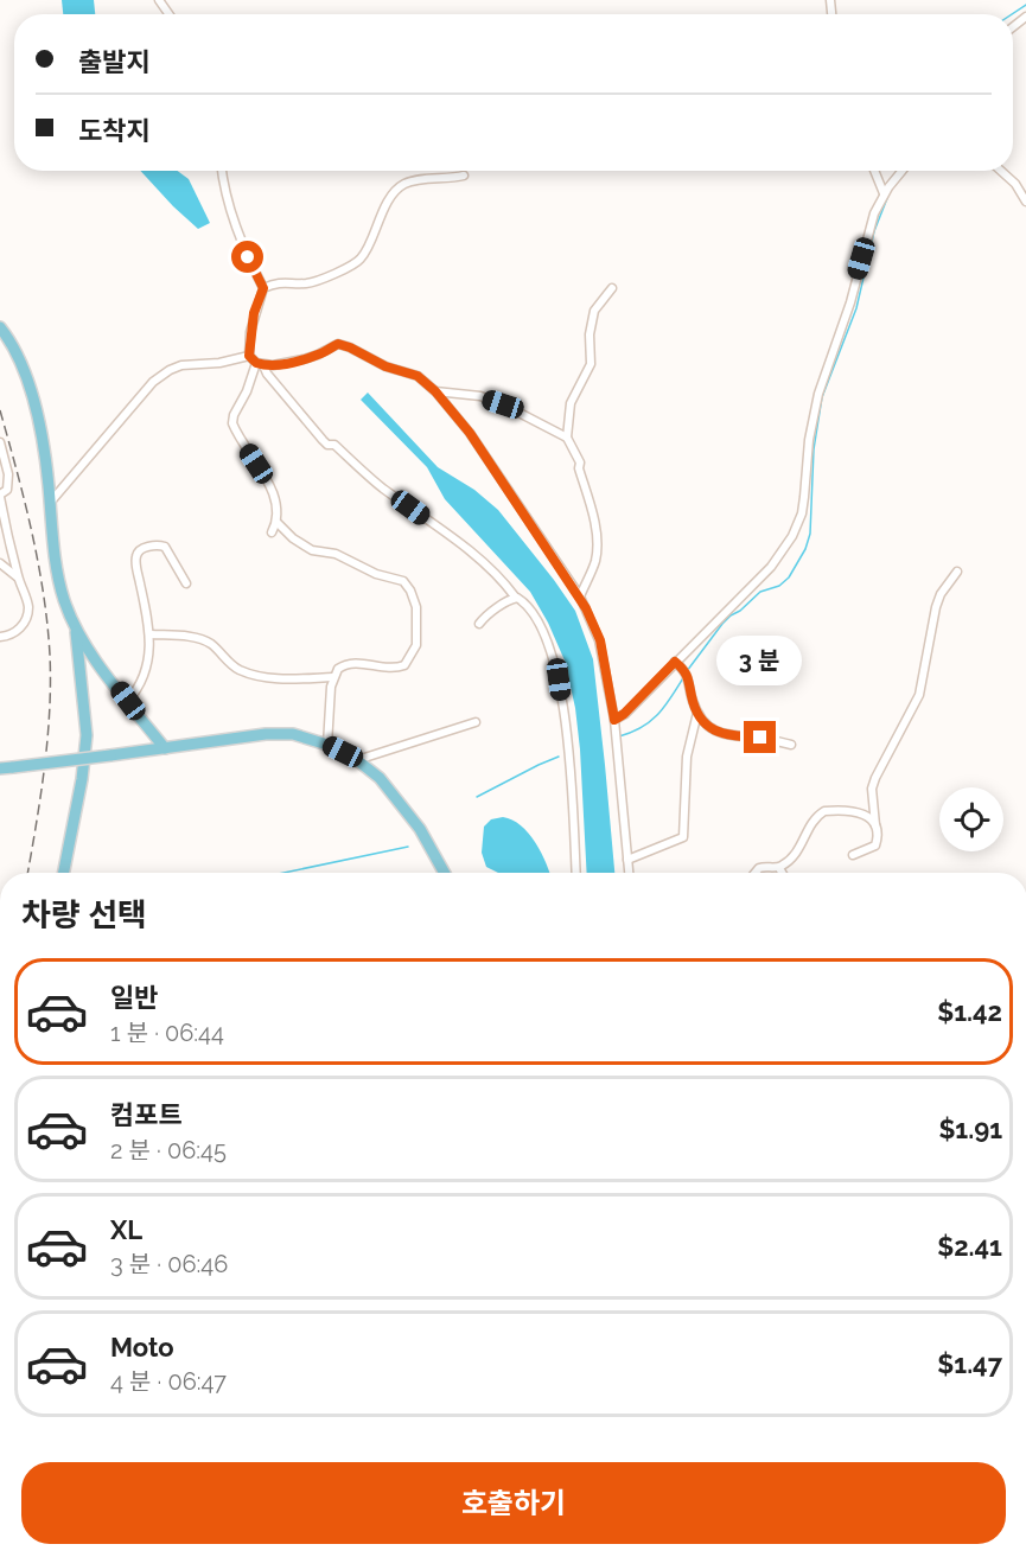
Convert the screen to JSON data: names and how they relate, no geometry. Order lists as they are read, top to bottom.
{
  "page": {
    "banner": ["출발지", "도착지"],
    "bubble": "3 분",
    "heading": "차량 선택",
    "list": [
      {
        "name": "일반",
        "note": "1 분 · 06:44",
        "value": "$1.42"
      },
      {
        "name": "컴포트",
        "note": "2 분 · 06:45",
        "value": "$1.91"
      },
      {
        "name": "XL",
        "note": "3 분 · 06:46",
        "value": "$2.41"
      },
      {
        "name": "Moto",
        "note": "4 분 · 06:47",
        "value": "$1.47"
      }
    ],
    "buttons": "호출하기"
  }
}
